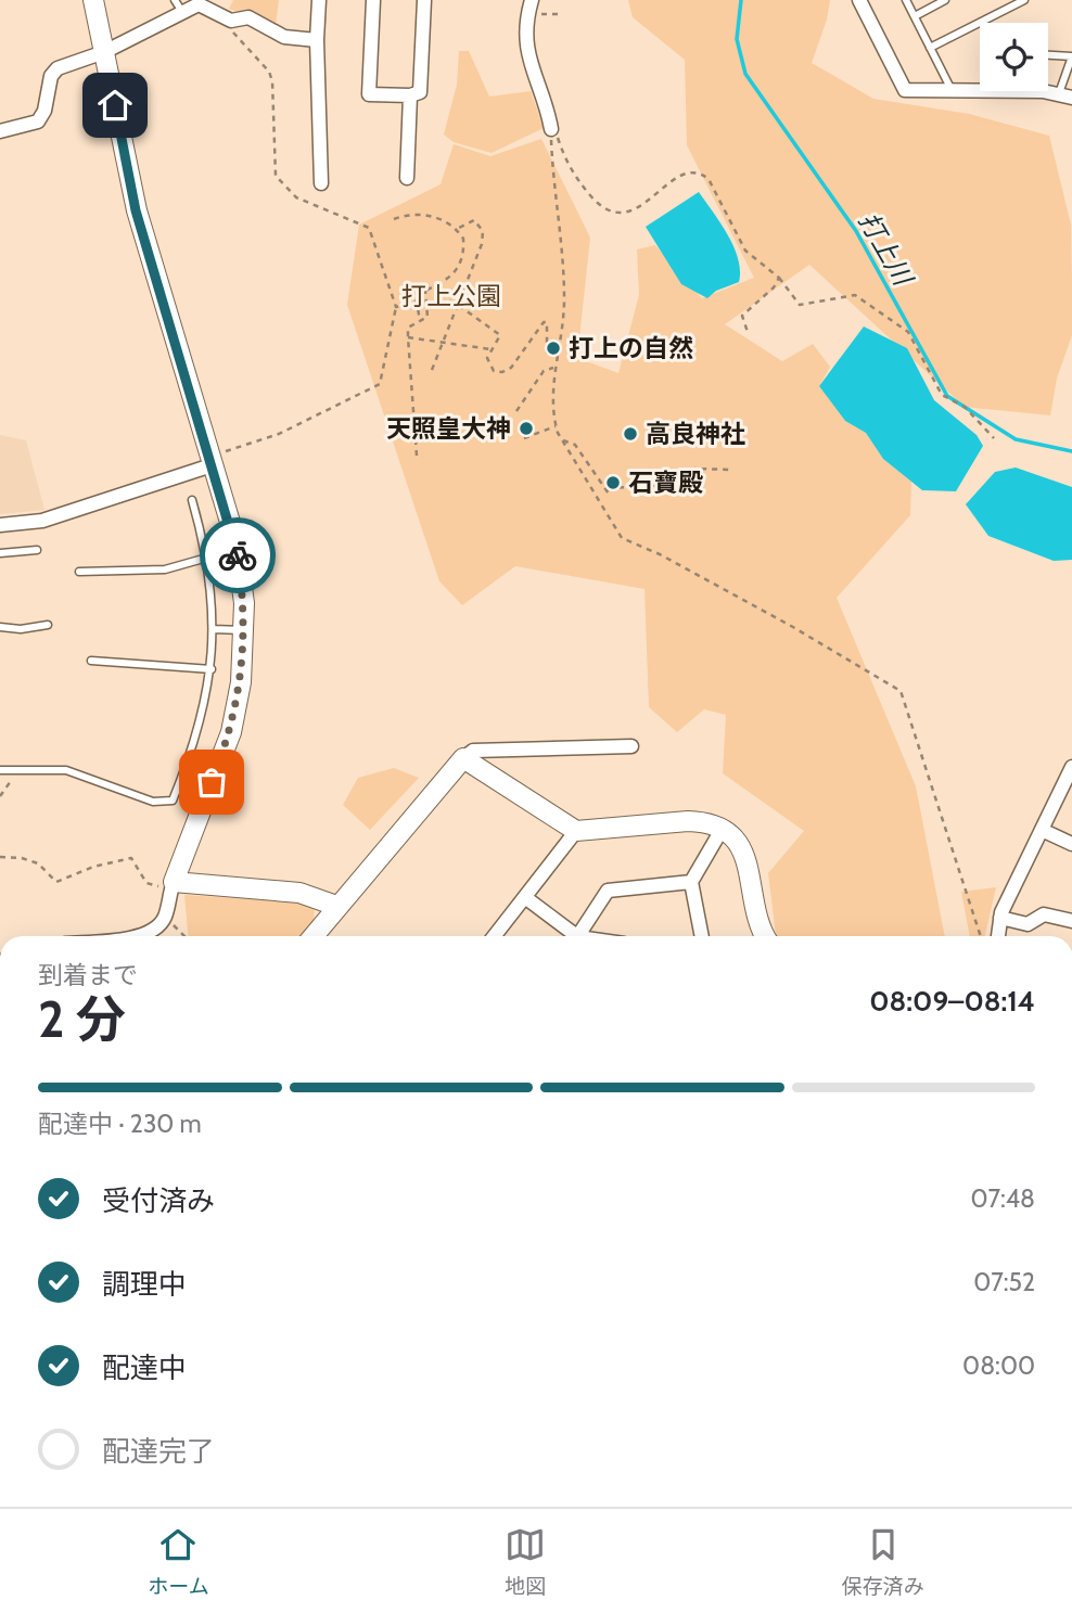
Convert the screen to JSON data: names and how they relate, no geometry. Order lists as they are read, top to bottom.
{
  "water": ["打上川"],
  "parks": ["打上公園"],
  "places": [
    "打上の自然",
    "天照皇大神",
    "高良神社",
    "石寶殿"
  ],
  "page": {
    "heading": ["2 分", "到着まで", "08:09–08:14"],
    "bar": "配達中 · 230 m",
    "list": [
      ["受付済み", "07:48"],
      ["調理中", "07:52"],
      ["配達中", "08:00"],
      "配達完了"
    ],
    "tabs": ["ホーム", "地図", "保存済み"]
  }
}
